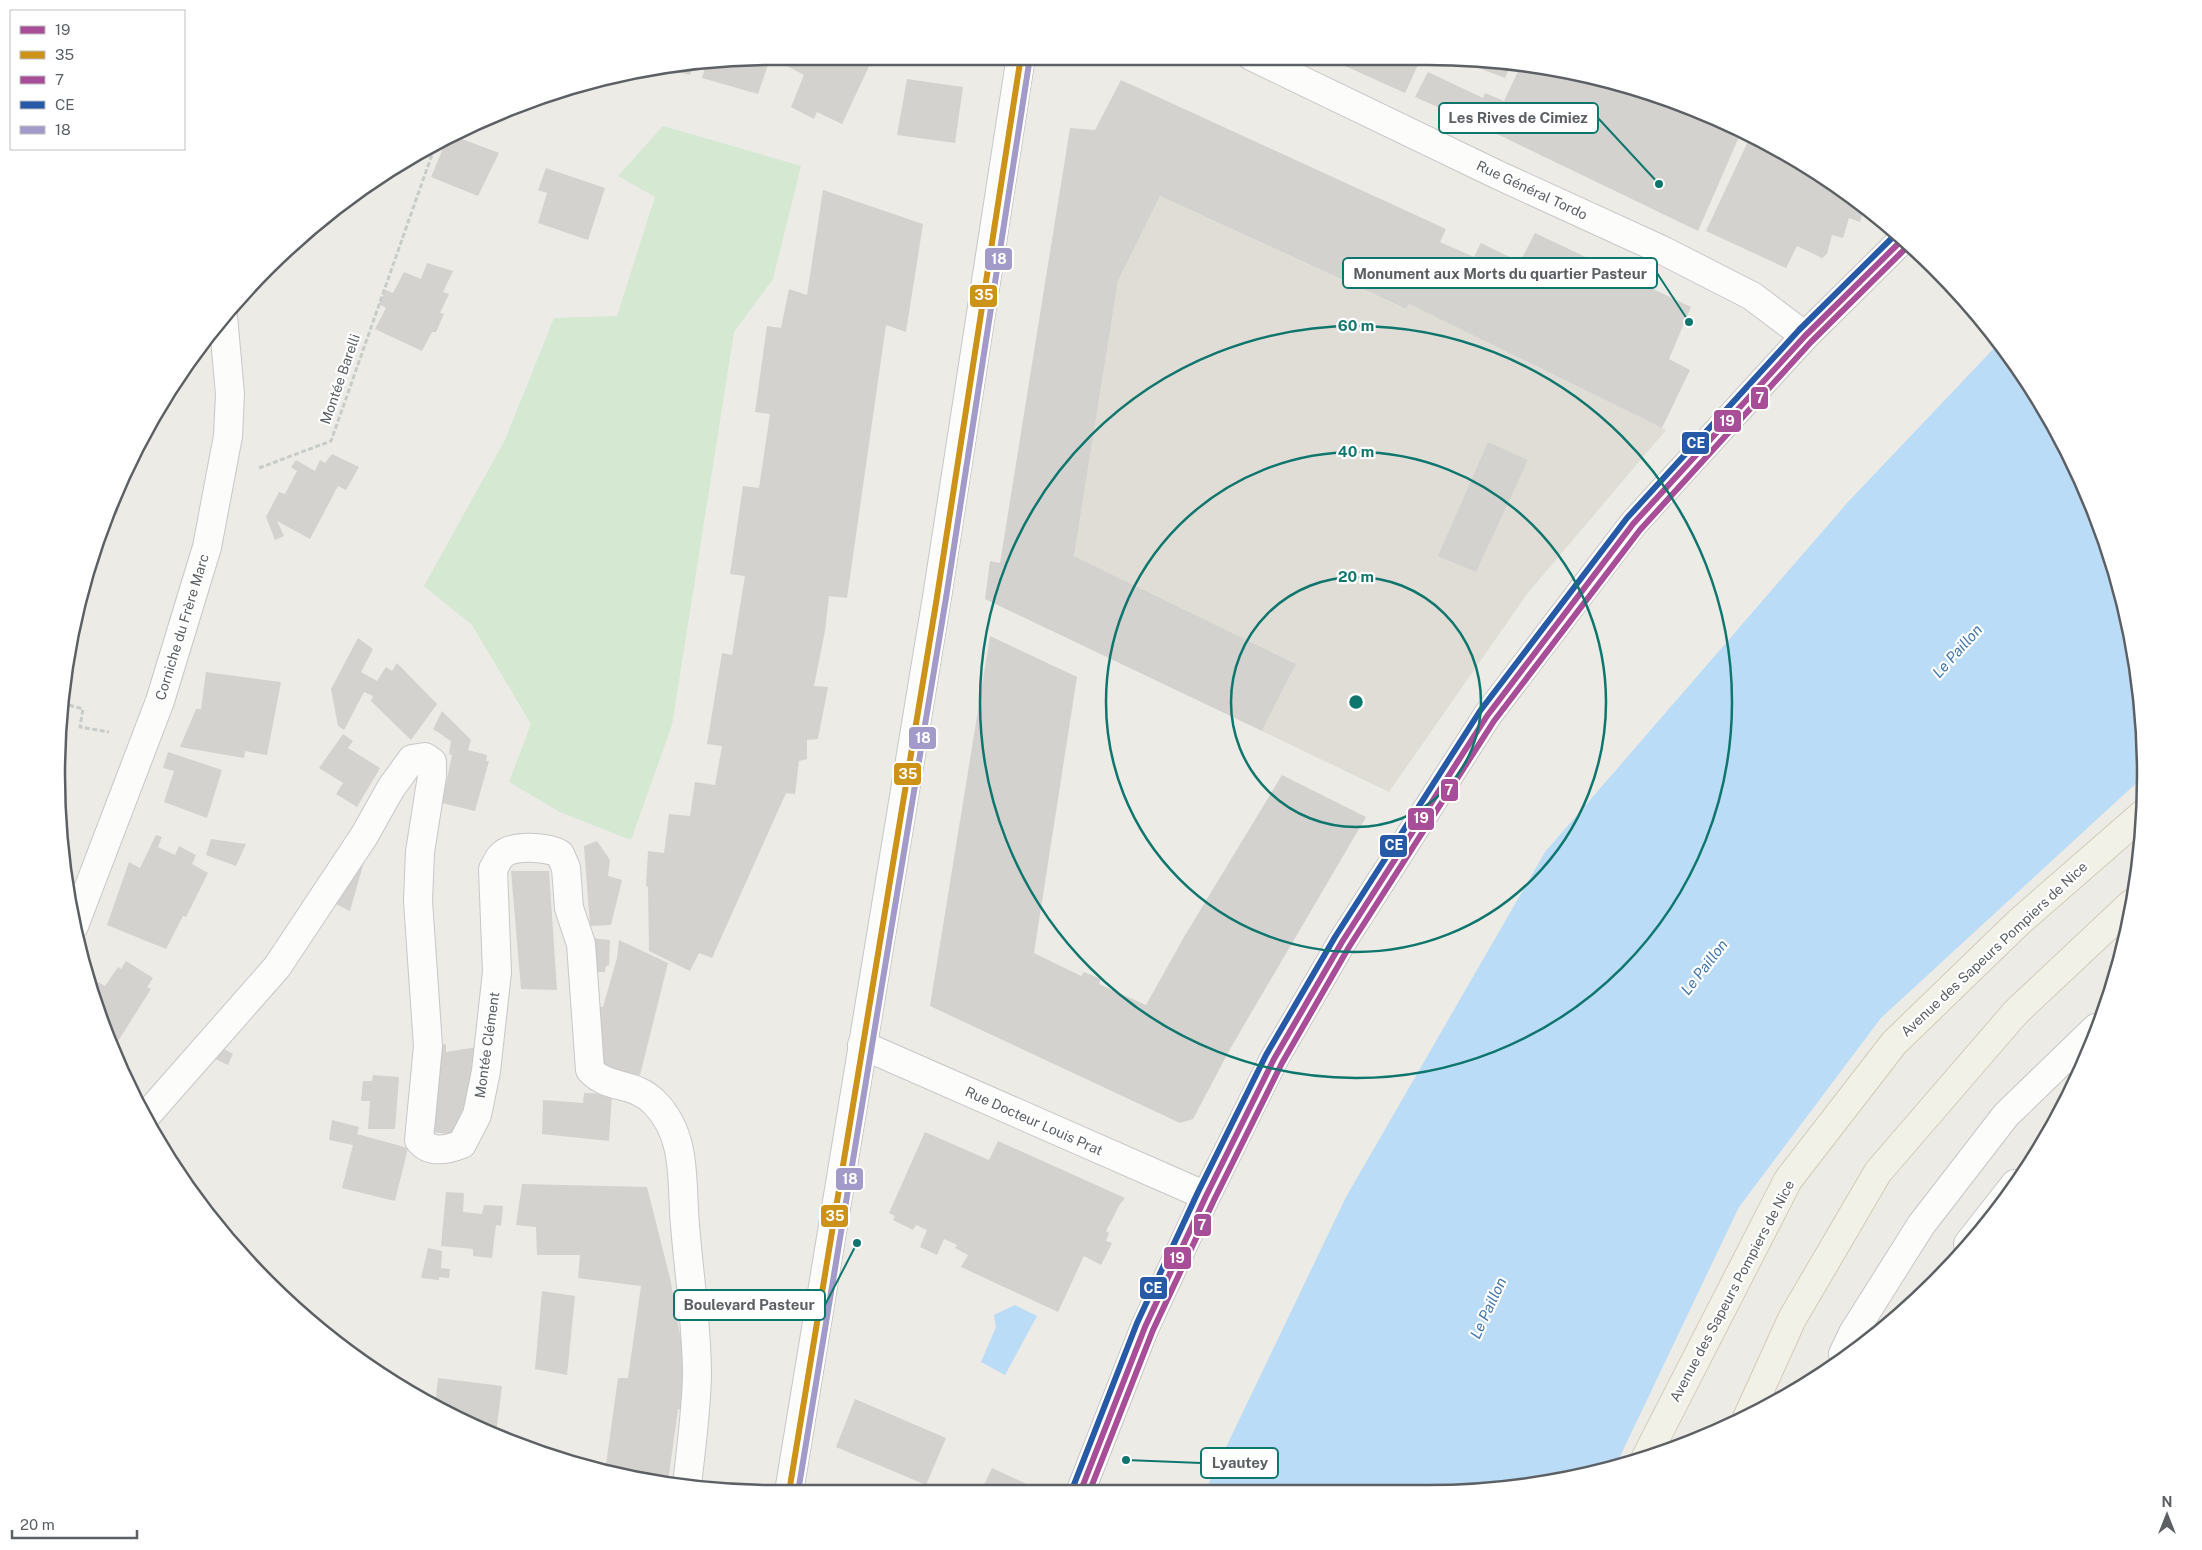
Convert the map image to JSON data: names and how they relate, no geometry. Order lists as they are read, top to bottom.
{
  "streets": {
    "main road": ["Avenue des Sapeurs Pompiers de Nice"],
    "street": [
      "Rue Général Tordo",
      "Corniche du Frère Marc",
      "Montée Clément",
      "Rue Docteur Louis Prat"
    ],
    "path": ["Montée Barelli"]
  },
  "water": ["Le Paillon"],
  "places": [
    "Les Rives de Cimiez",
    "Monument aux Morts du quartier Pasteur",
    "Boulevard Pasteur",
    "Lyautey"
  ],
  "lines": [
    "transit line 35",
    "transit line 18",
    "transit line CE",
    "transit line 19",
    "transit line 7"
  ],
  "legend": [
    "19",
    "35",
    "7",
    "CE",
    "18"
  ],
  "scale_bar": "20 m",
  "north": "top",
  "rings": ["60 m", "40 m", "20 m"]
}
